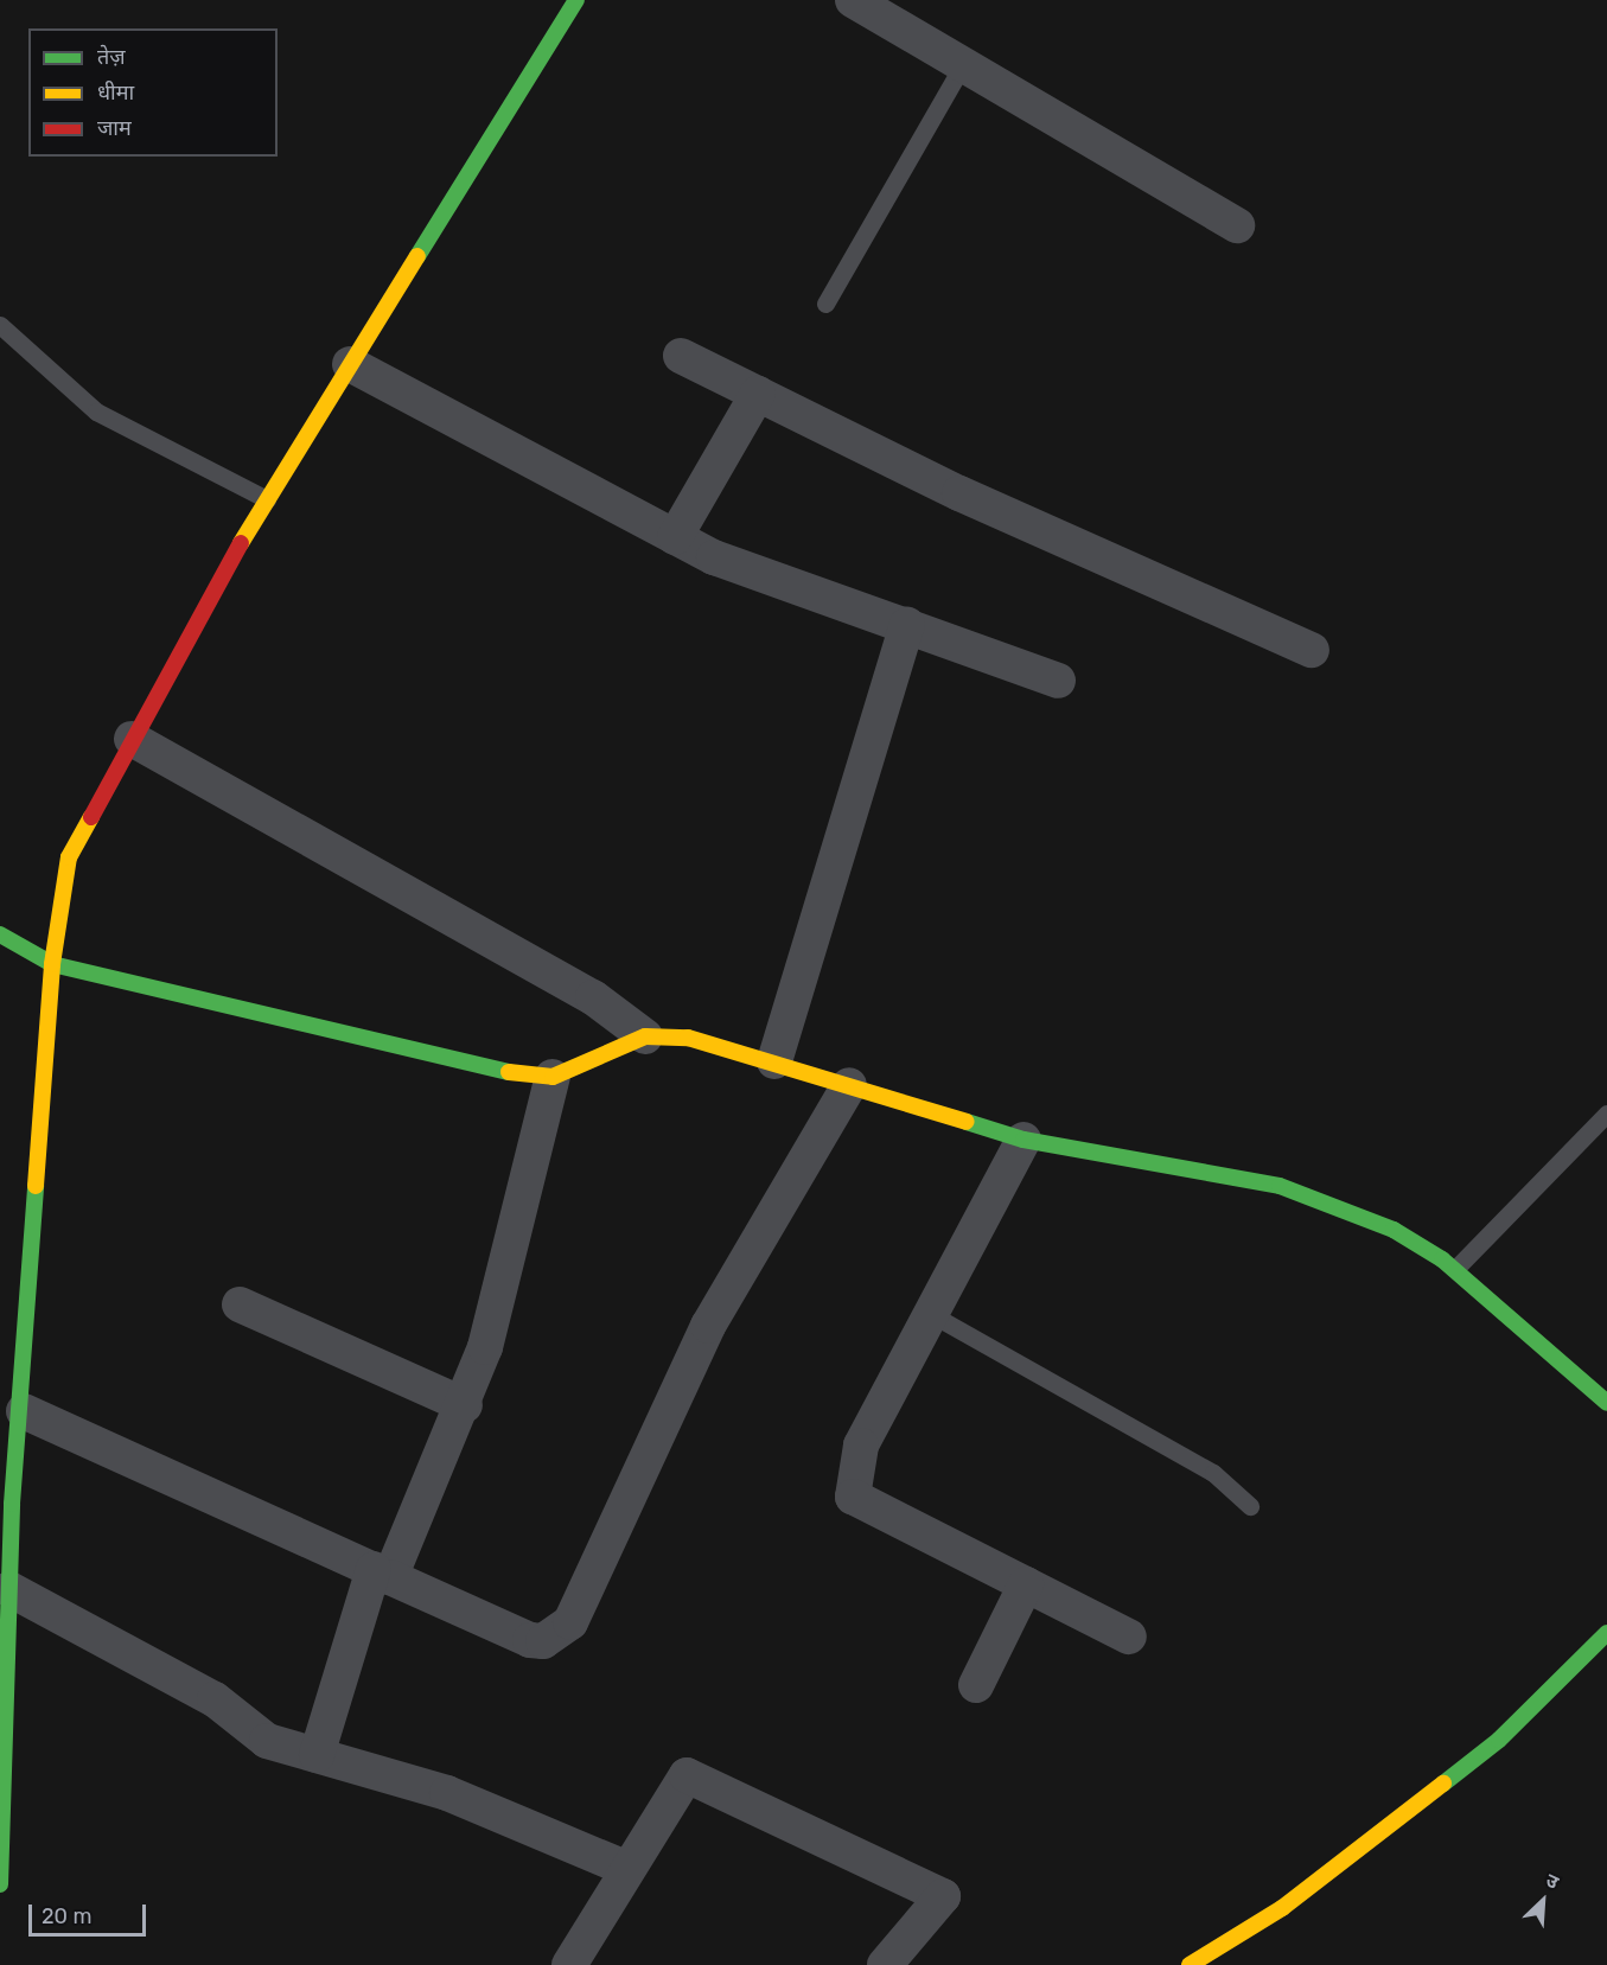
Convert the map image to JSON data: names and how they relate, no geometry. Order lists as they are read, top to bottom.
{
  "legend": ["तेज़", "धीमा", "जाम"],
  "scale_bar": "20 m",
  "north": "top right"
}
